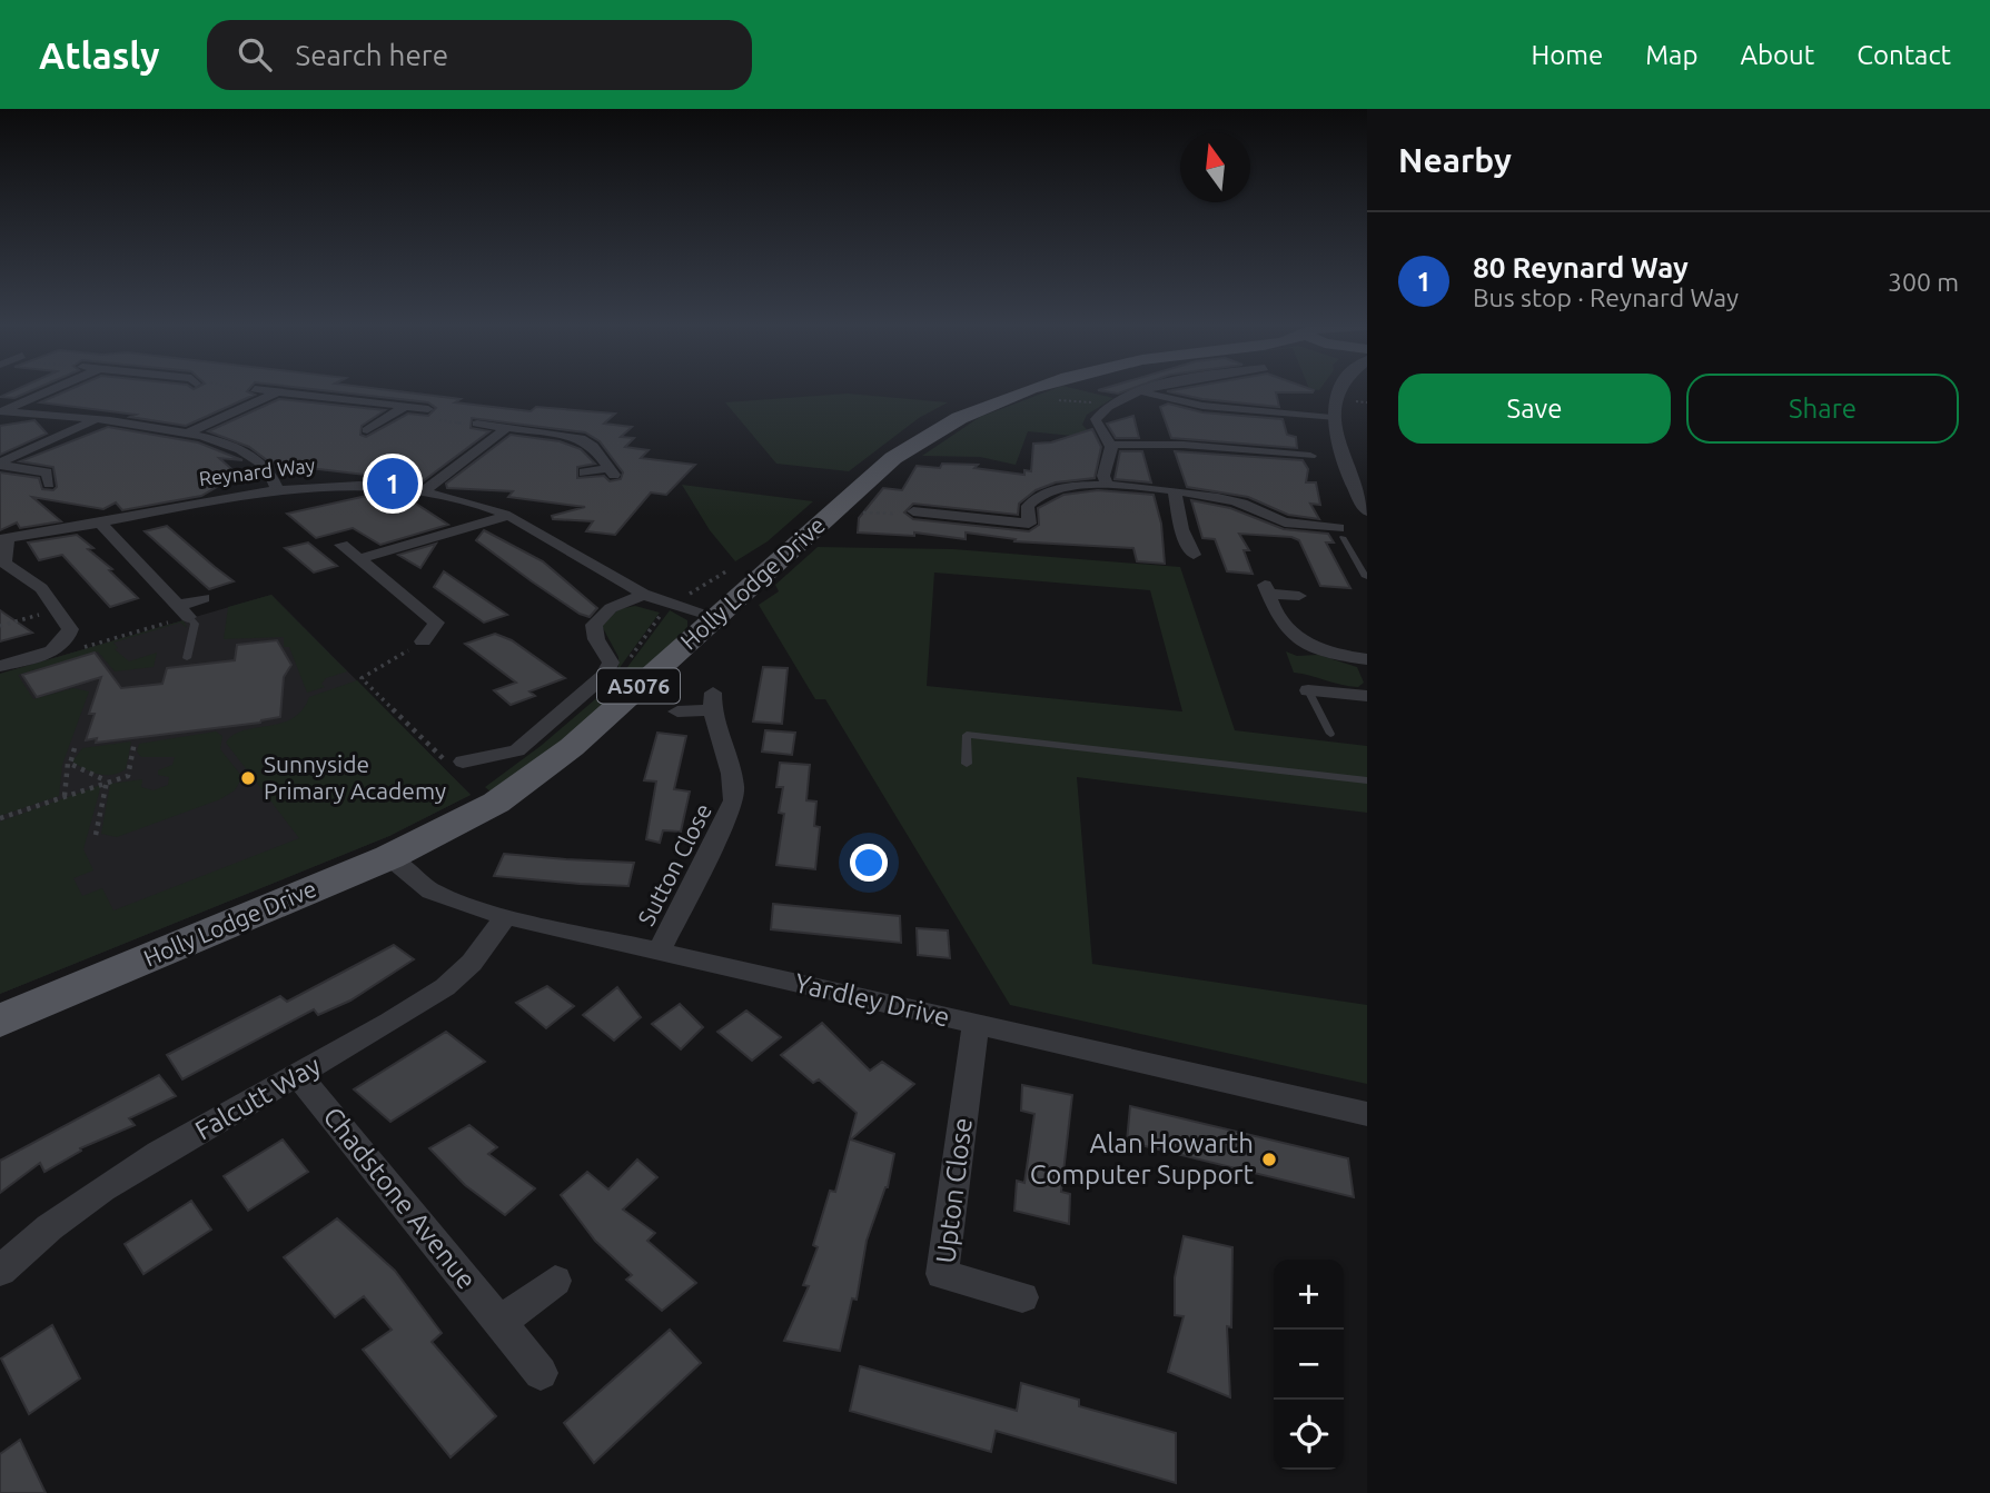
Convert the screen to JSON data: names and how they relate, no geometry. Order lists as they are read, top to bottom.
{
  "streets": {
    "main road": ["Holly Lodge Drive", "A5076"],
    "street": [
      "Reynard Way",
      "Sutton Close",
      "Yardley Drive",
      "Falcutt Way",
      "Upton Close",
      "Chadstone Avenue"
    ]
  },
  "crossings": [
    ["Reynard Way", "Holly Lodge Drive"],
    ["Holly Lodge Drive", "Yardley Drive"],
    ["Sutton Close", "Yardley Drive"],
    ["Yardley Drive", "Falcutt Way"],
    ["Yardley Drive", "Upton Close"],
    ["Falcutt Way", "Chadstone Avenue"]
  ],
  "places": ["Sunnyside Primary Academy", "Alan Howarth Computer Support"],
  "north": "top",
  "page": {
    "header": "Atlasly",
    "search": "Search here",
    "nav": [
      "Home",
      "Map",
      "About",
      "Contact"
    ],
    "heading": "Nearby",
    "list": [
      {
        "mark": "1",
        "name": "80 Reynard Way",
        "note": "Bus stop · Reynard Way",
        "value": "300 m"
      }
    ],
    "buttons": ["Save", "Share"],
    "pins": "1",
    "map_buttons": ["+", "−"]
  }
}
